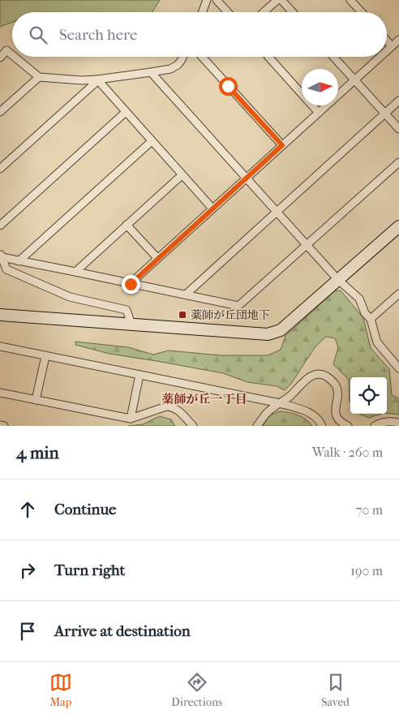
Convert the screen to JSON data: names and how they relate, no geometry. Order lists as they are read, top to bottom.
{
  "districts": ["薬師が丘一丁目"],
  "places": {
    "transit": ["薬師が丘団地下"]
  },
  "north": "right",
  "page": {
    "search": "Search here",
    "heading": ["4 min", "Walk · 260 m"],
    "list": [
      ["Continue", "70 m"],
      ["Turn right", "190 m"],
      "Arrive at destination"
    ],
    "nav": ["Map", "Directions", "Saved"]
  }
}
